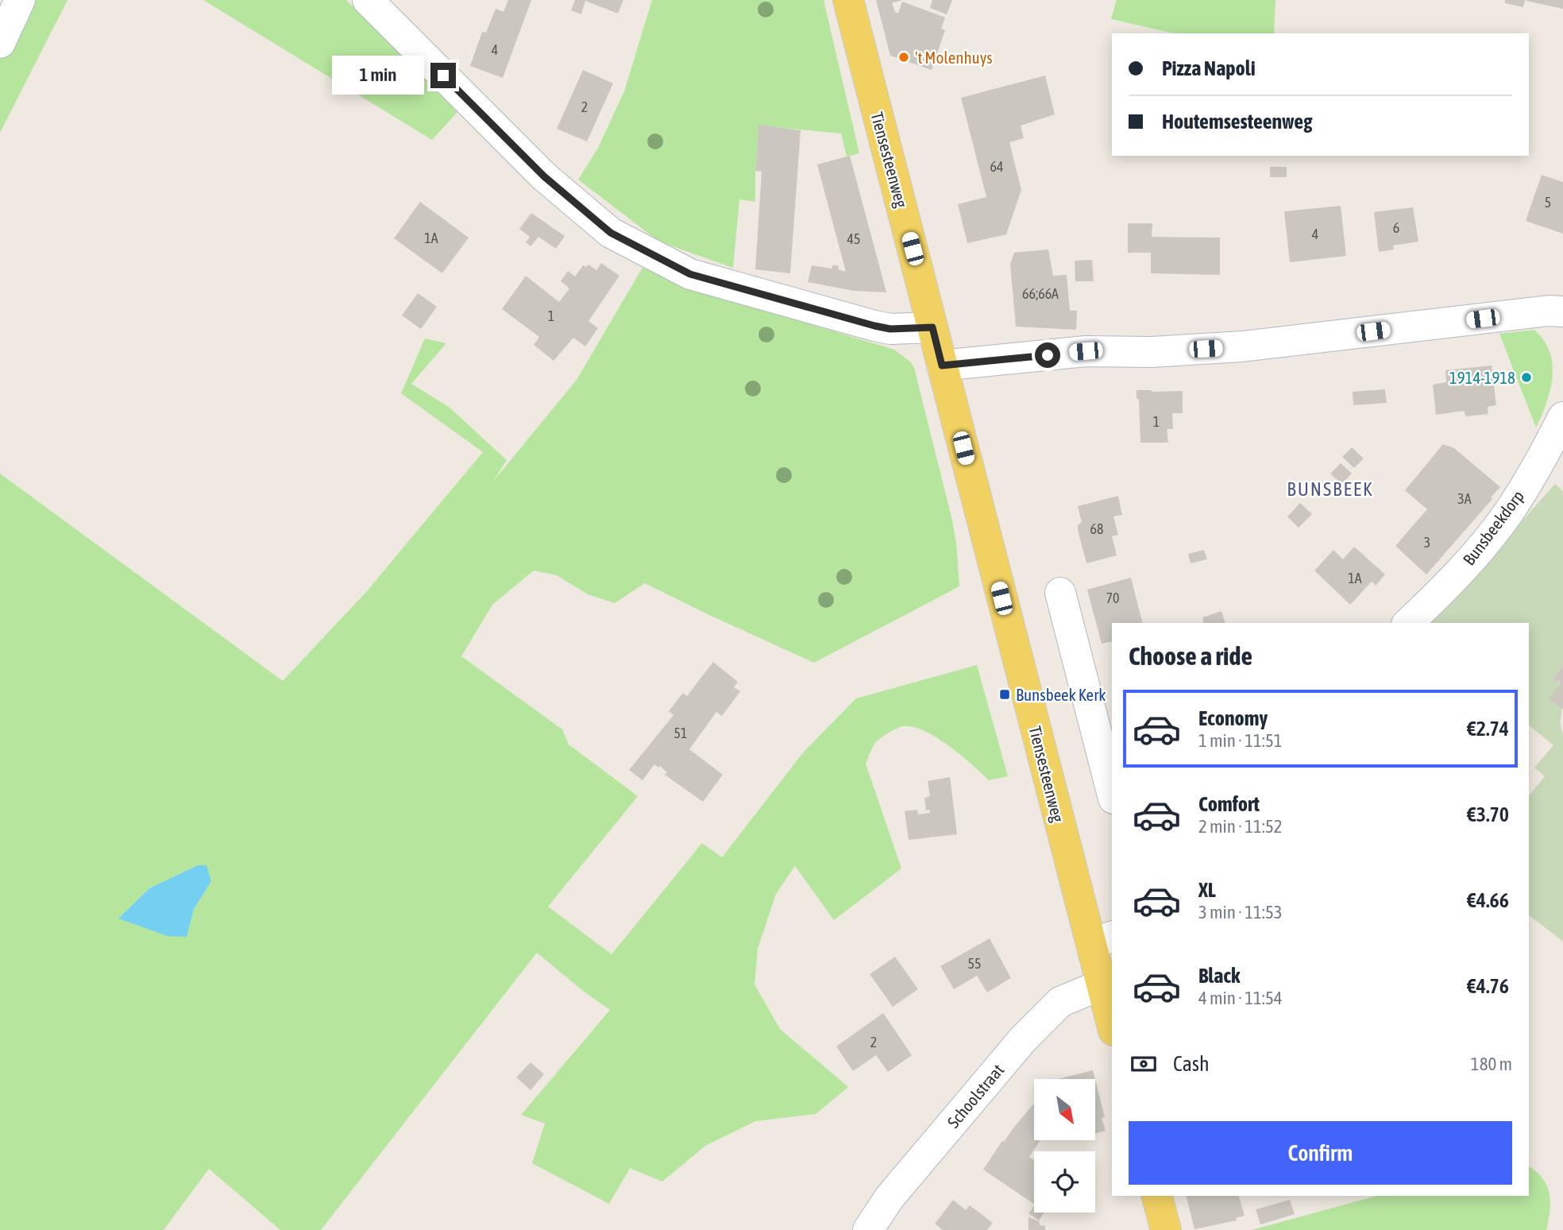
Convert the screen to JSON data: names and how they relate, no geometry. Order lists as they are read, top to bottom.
{
  "streets": {
    "main road": ["Tiensesteenweg"],
    "street": ["Bunsbeekdorp", "Schoolstraat"]
  },
  "crossings": [
    ["Tiensesteenweg", "Schoolstraat"]
  ],
  "districts": ["BUNSBEEK"],
  "places": {
    "other": ["'t Molenhuys", "1914-1918"],
    "transit": ["Bunsbeek Kerk"]
  },
  "house_numbers": [
    "4",
    "2",
    "64",
    "5",
    "6",
    "4",
    "1A",
    "45",
    "66;66A",
    "1",
    "1",
    "3A",
    "68",
    "3",
    "1A",
    "70",
    "51",
    "55",
    "2"
  ],
  "north": "bottom right",
  "page": {
    "banner": ["Pizza Napoli", "Houtemsesteenweg"],
    "bubble": "1 min",
    "heading": "Choose a ride",
    "list": [
      {
        "name": "Economy",
        "note": "1 min · 11:51",
        "value": "€2.74"
      },
      {
        "name": "Comfort",
        "note": "2 min · 11:52",
        "value": "€3.70"
      },
      {
        "name": "XL",
        "note": "3 min · 11:53",
        "value": "€4.66"
      },
      {
        "name": "Black",
        "note": "4 min · 11:54",
        "value": "€4.76"
      }
    ],
    "pay": ["Cash", "180 m"],
    "buttons": "Confirm"
  }
}
